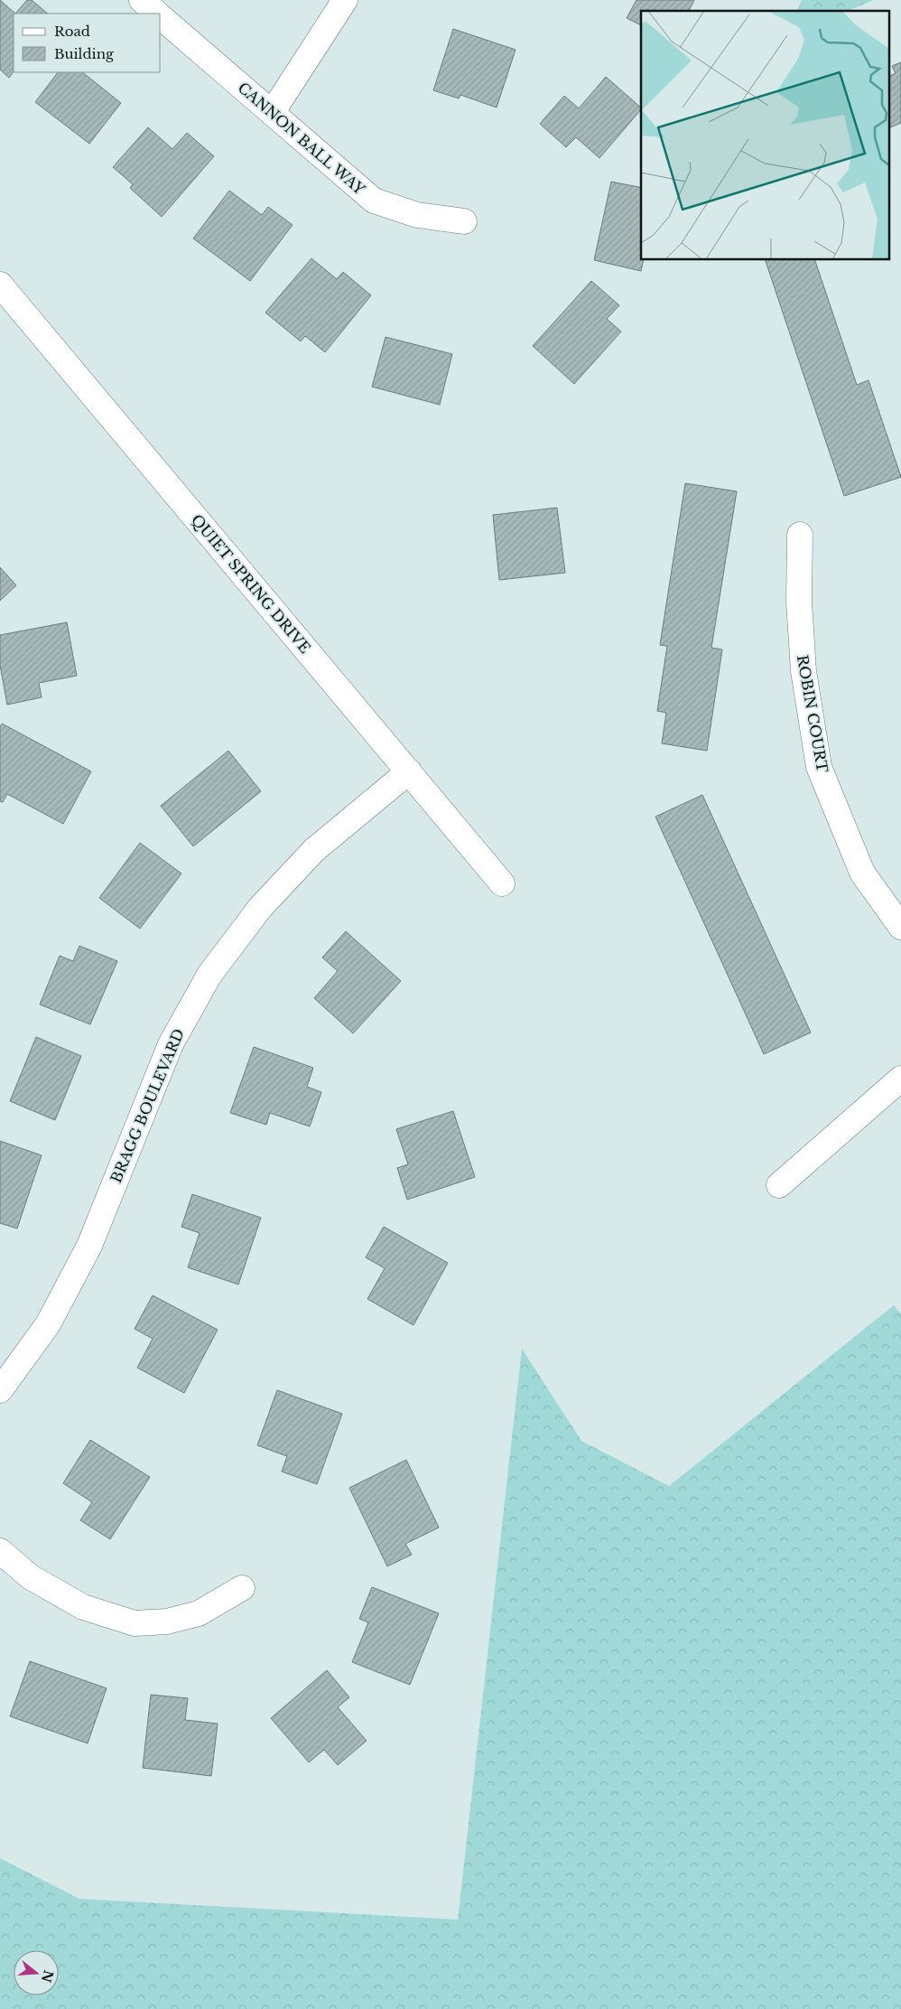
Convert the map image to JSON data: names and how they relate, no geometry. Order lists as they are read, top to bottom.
{
  "streets": {
    "street": [
      "CANNON BALL WAY",
      "QUIET SPRING DRIVE",
      "ROBIN COURT",
      "BRAGG BOULEVARD"
    ]
  },
  "crossings": [
    ["QUIET SPRING DRIVE", "BRAGG BOULEVARD"]
  ],
  "legend": ["Road", "Building"],
  "north": "right"
}
